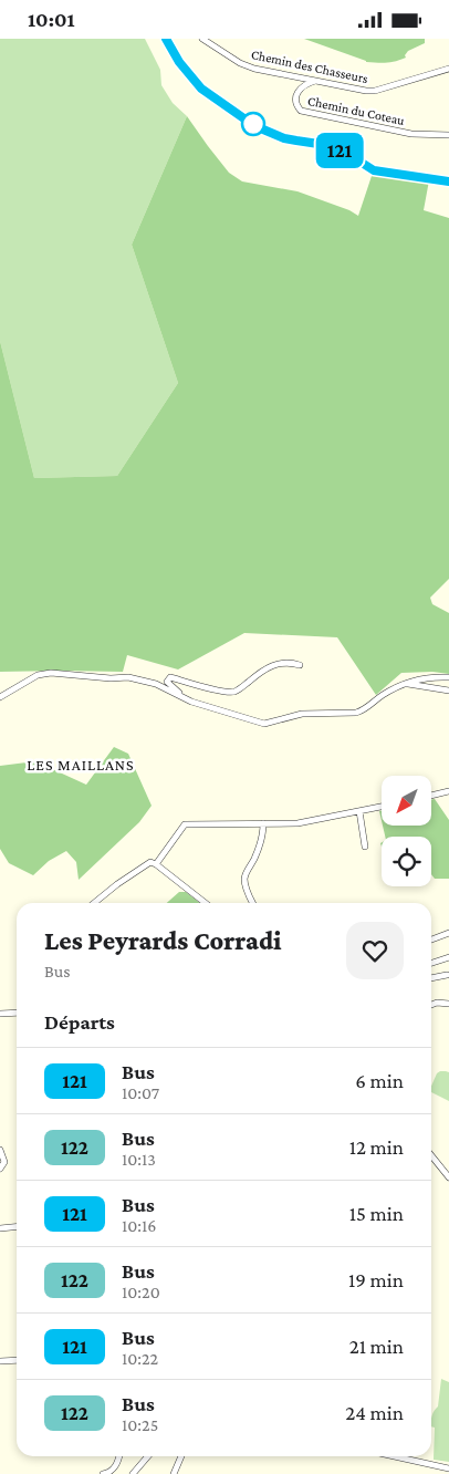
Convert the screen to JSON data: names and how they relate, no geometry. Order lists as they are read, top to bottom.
{
  "streets": {
    "street": ["Chemin des Chasseurs", "Chemin du Coteau"]
  },
  "crossings": [
    ["Chemin des Chasseurs", "Chemin du Coteau"]
  ],
  "districts": ["LES MAILLANS"],
  "lines": ["bus line 121"],
  "north": "bottom left",
  "page": {
    "status": "10:01",
    "on_map": "121",
    "heading": [
      ["Les Peyrards Corradi", "Bus"],
      "Départs"
    ],
    "list": [
      {
        "mark": "121",
        "name": "Bus",
        "note": "10:07",
        "value": "6 min"
      },
      {
        "mark": "122",
        "name": "Bus",
        "note": "10:13",
        "value": "12 min"
      },
      {
        "mark": "121",
        "name": "Bus",
        "note": "10:16",
        "value": "15 min"
      },
      {
        "mark": "122",
        "name": "Bus",
        "note": "10:20",
        "value": "19 min"
      },
      {
        "mark": "121",
        "name": "Bus",
        "note": "10:22",
        "value": "21 min"
      },
      {
        "mark": "122",
        "name": "Bus",
        "note": "10:25",
        "value": "24 min"
      }
    ]
  }
}
